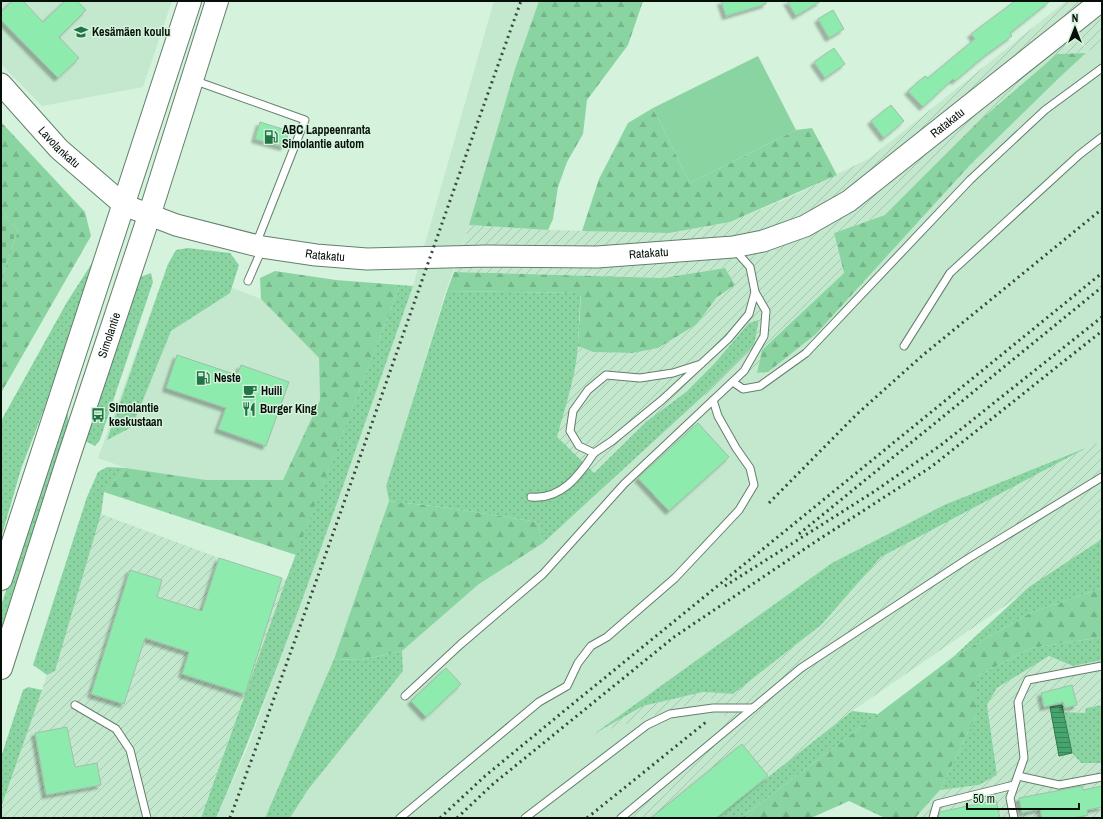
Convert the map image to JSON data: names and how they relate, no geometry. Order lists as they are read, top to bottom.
{
  "streets": {
    "main road": ["Ratakatu", "Lavolankatu", "Simolantie"]
  },
  "crossings": [
    ["Ratakatu", "Lavolankatu"],
    ["Ratakatu", "Simolantie"]
  ],
  "places": {
    "school or university": ["Kesämäen koulu"],
    "fuel station": ["ABC Lappeenranta Simolantie autom", "Neste"],
    "cafe": ["Huili"],
    "restaurant": ["Burger King"],
    "bus stop": ["Simolantie keskustaan"]
  },
  "scale_bar": "50 m",
  "north": "top"
}
